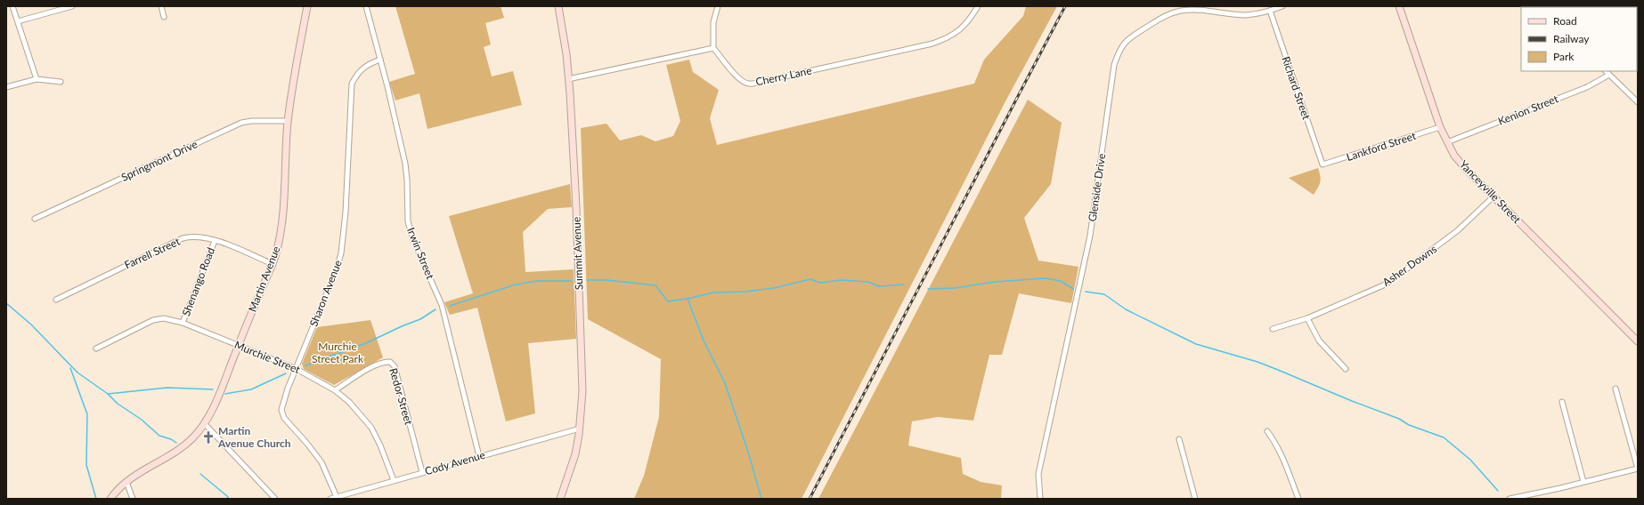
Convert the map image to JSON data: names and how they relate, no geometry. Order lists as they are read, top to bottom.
{
  "streets": {
    "main road": ["Yanceyville Street", "Summit Avenue", "Martin Avenue"],
    "street": [
      "Cherry Lane",
      "Richard Street",
      "Kenion Street",
      "Lankford Street",
      "Springmont Drive",
      "Glenside Drive",
      "Farrell Street",
      "Irwin Street",
      "Asher Downs",
      "Shenango Road",
      "Sharon Avenue",
      "Murchie Street",
      "Redor Street",
      "Cody Avenue"
    ]
  },
  "crossings": [
    ["Richard Street", "Lankford Street"],
    ["Richard Street", "Glenside Drive"],
    ["Kenion Street", "Yanceyville Street"],
    ["Lankford Street", "Yanceyville Street"],
    ["Springmont Drive", "Martin Avenue"],
    ["Yanceyville Street", "Asher Downs"],
    ["Farrell Street", "Martin Avenue"],
    ["Farrell Street", "Shenango Road"],
    ["Irwin Street", "Sharon Avenue"],
    ["Irwin Street", "Cody Avenue"],
    ["Summit Avenue", "Cody Avenue"],
    ["Martin Avenue", "Murchie Street"],
    ["Shenango Road", "Murchie Street"],
    ["Sharon Avenue", "Murchie Street"],
    ["Sharon Avenue", "Cody Avenue"],
    ["Murchie Street", "Redor Street"],
    ["Murchie Street", "Cody Avenue"],
    ["Redor Street", "Cody Avenue"]
  ],
  "parks": ["Murchie Street Park"],
  "places": {
    "church": ["Martin Avenue Church"]
  },
  "legend": ["Road", "Railway", "Park"]
}
